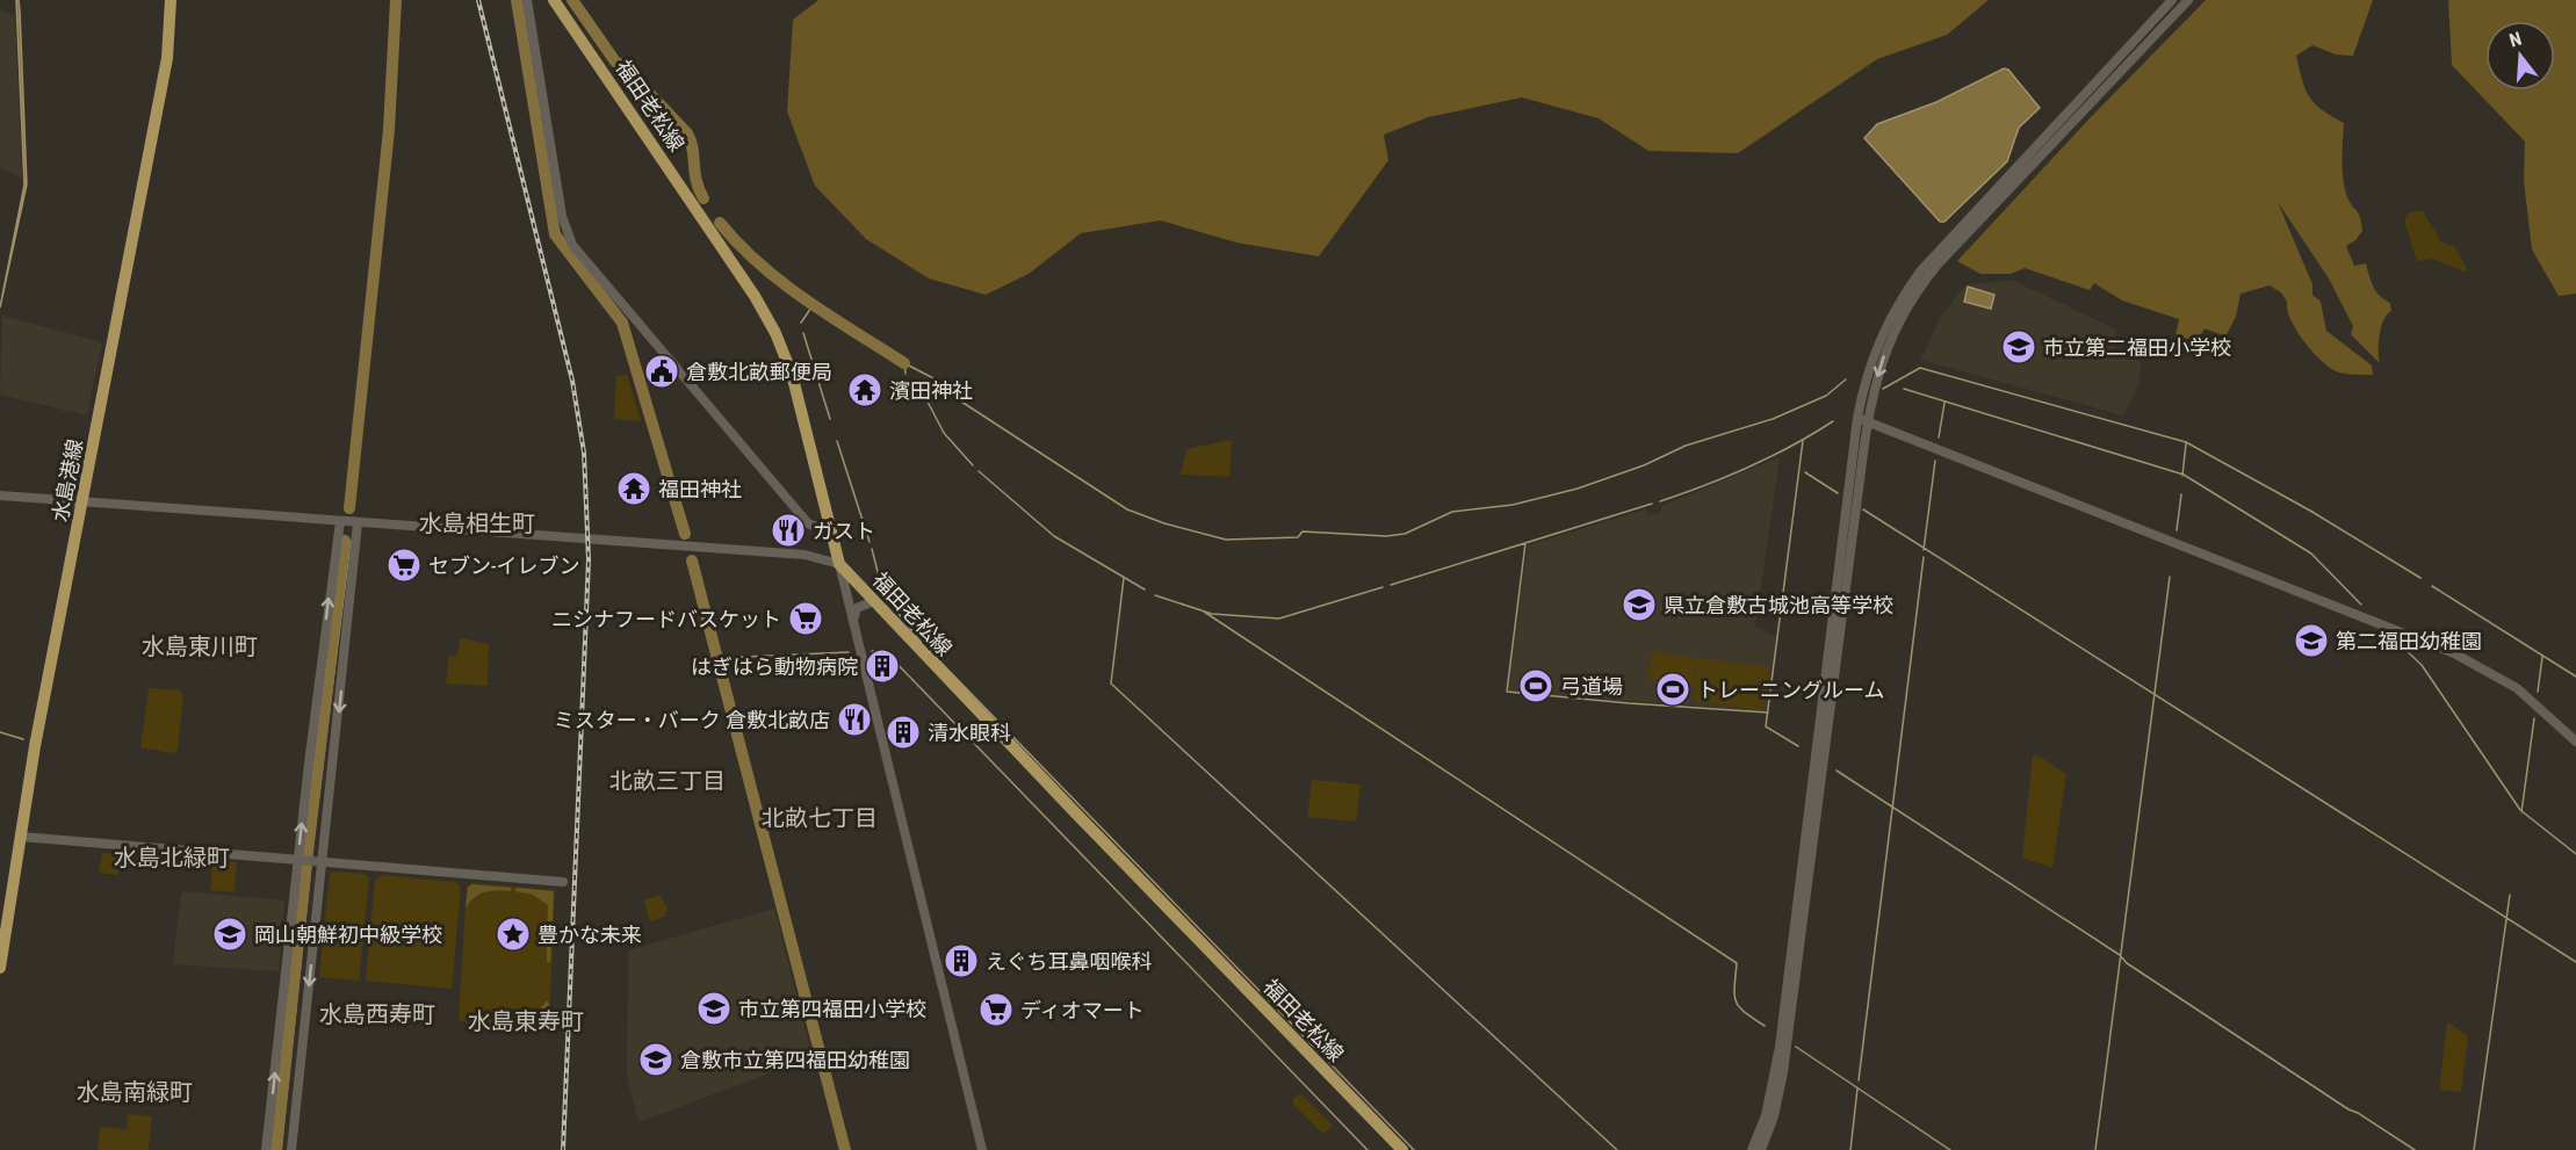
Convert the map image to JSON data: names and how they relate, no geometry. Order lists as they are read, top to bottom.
{
  "streets": {
    "main road": ["福田老松線", "水島港線"]
  },
  "districts": [
    "水島相生町",
    "水島東川町",
    "北畝三丁目",
    "北畝七丁目",
    "水島北緑町",
    "水島西寿町",
    "水島東寿町",
    "水島南緑町"
  ],
  "places": {
    "school or university": [
      "市立第二福田小学校",
      "県立倉敷古城池高等学校",
      "第二福田幼稚園",
      "岡山朝鮮初中級学校",
      "市立第四福田小学校",
      "倉敷市立第四福田幼稚園"
    ],
    "public building": ["倉敷北畝郵便局"],
    "temple": ["濱田神社", "福田神社"],
    "restaurant": ["ガスト", "ミスター・バーク 倉敷北畝店"],
    "supermarket": ["セブン-イレブン", "ニシナフードバスケット", "ディオマート"],
    "building": ["はぎはら動物病院", "清水眼科", "えぐち耳鼻咽喉科"],
    "sports": ["弓道場", "トレーニングルーム"],
    "place": ["豊かな未来"]
  },
  "north": "top"
}
